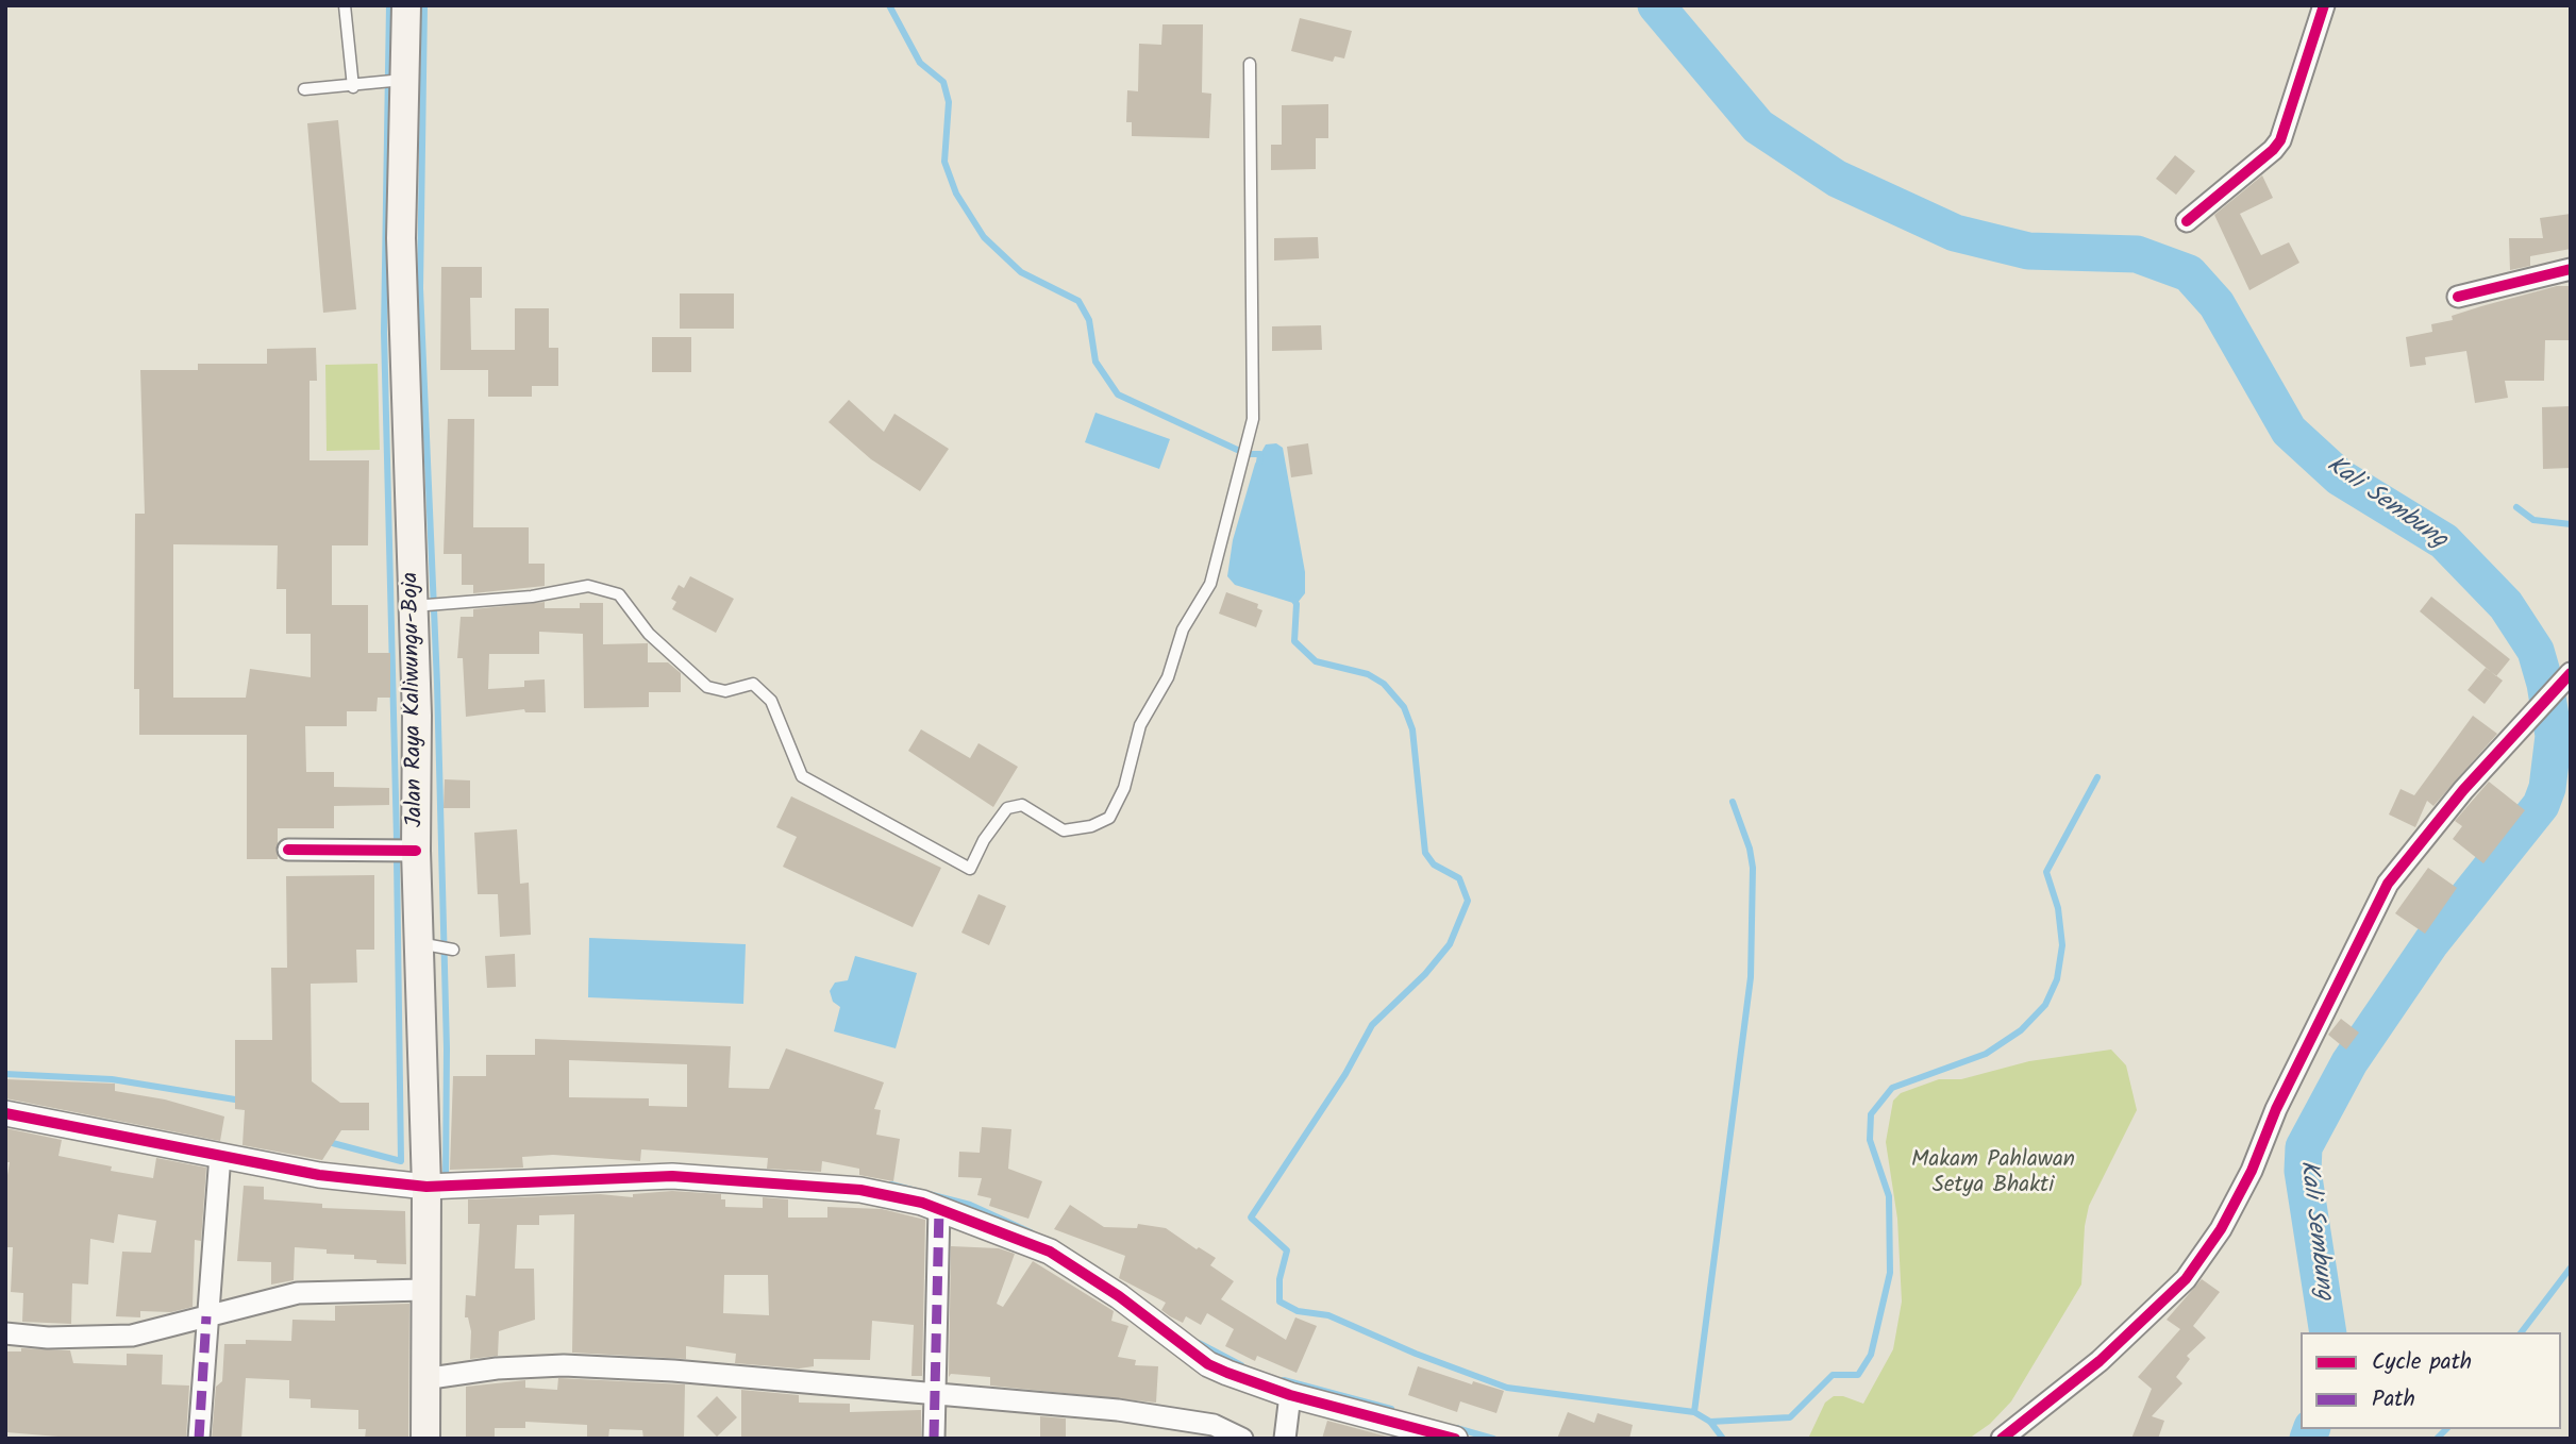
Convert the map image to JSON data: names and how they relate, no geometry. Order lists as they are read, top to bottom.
{
  "streets": {
    "main road": ["Jalan Raya Kaliwungu-Boja"]
  },
  "water": ["Kali Sembung"],
  "parks": ["Makam Pahlawan Setya Bhakti"],
  "legend": ["Cycle path", "Path"]
}
